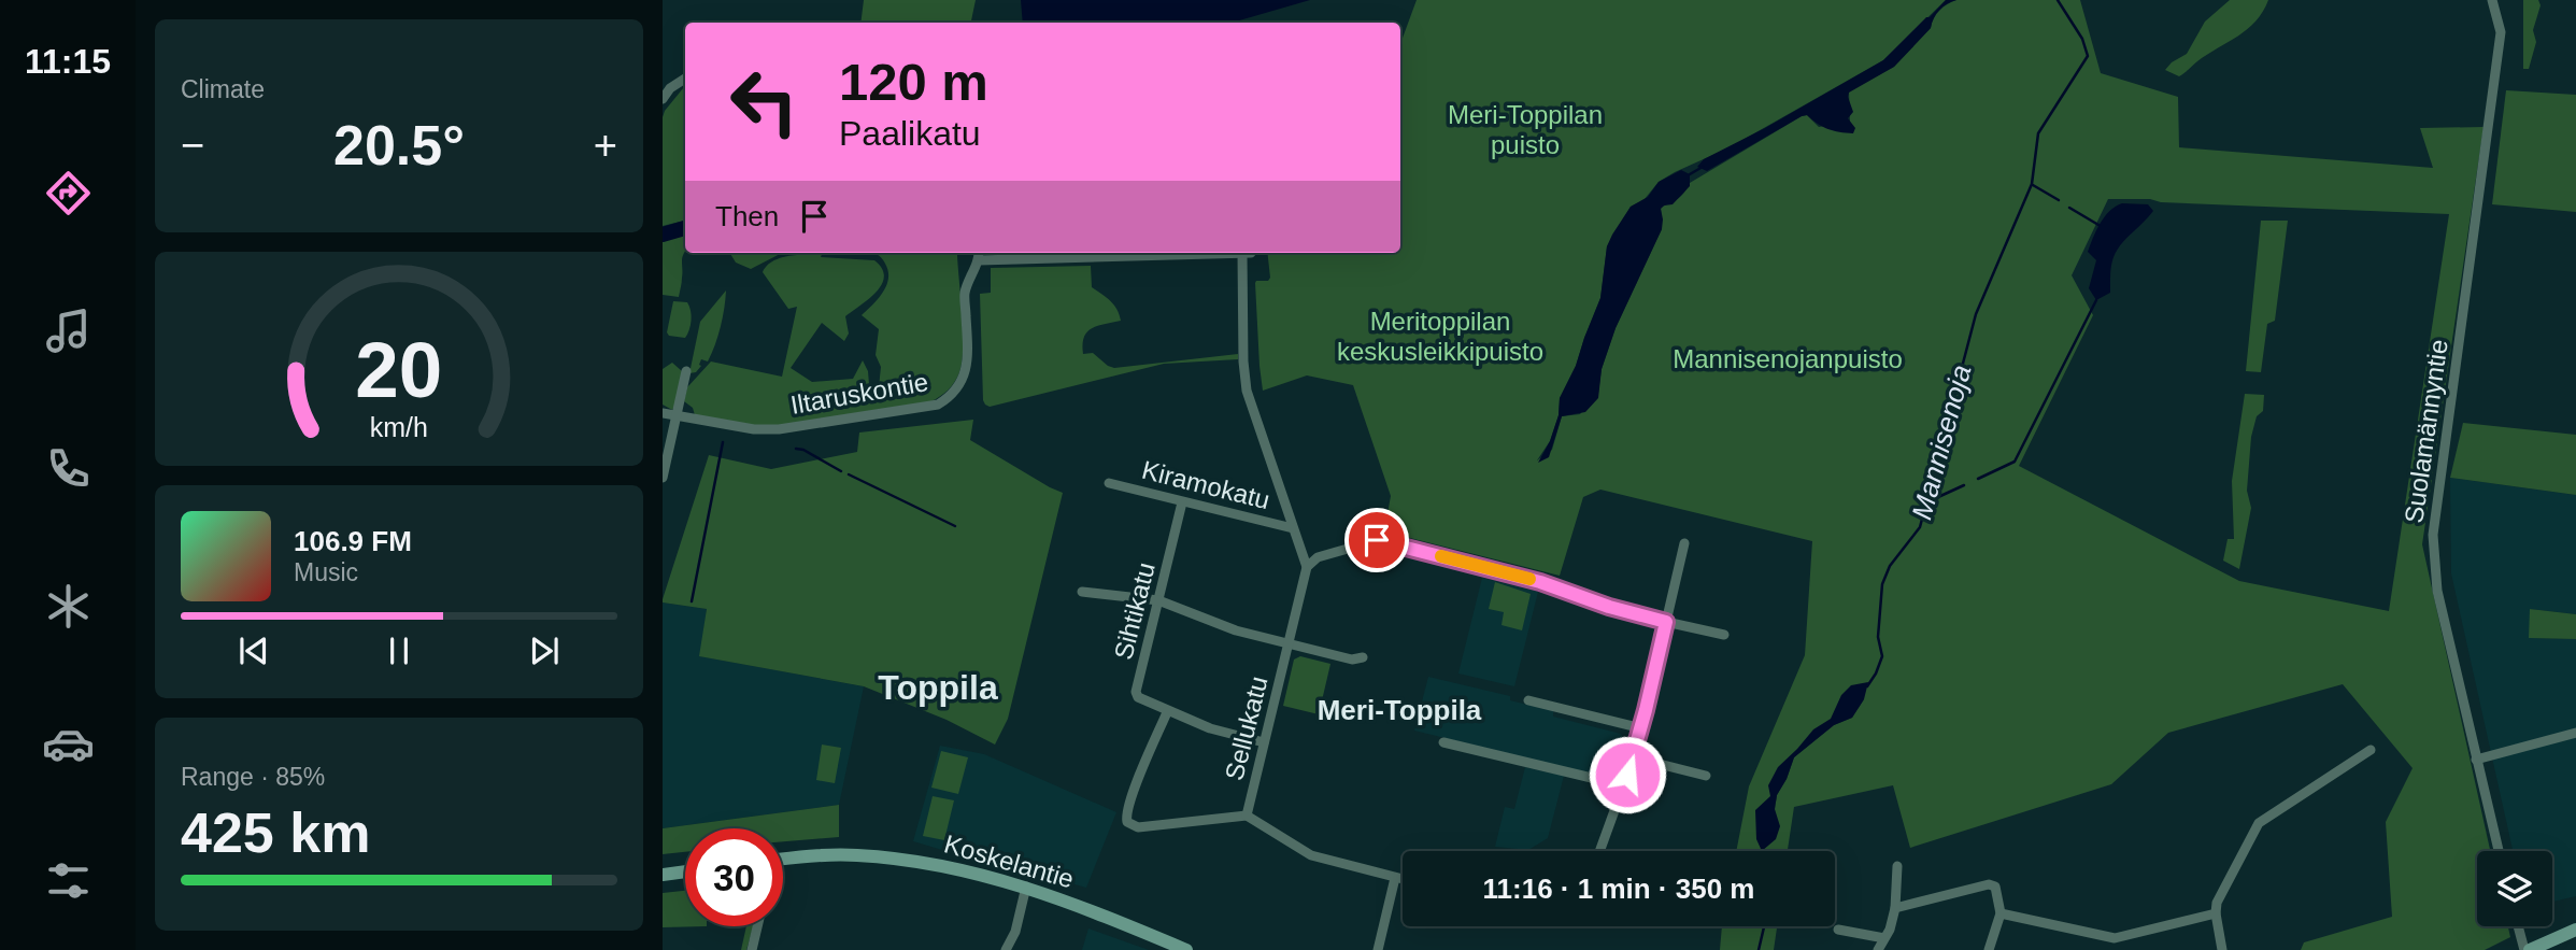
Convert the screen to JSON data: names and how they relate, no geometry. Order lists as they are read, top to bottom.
{
  "streets": {
    "main road": ["Koskelantie"],
    "street": [
      "Iltaruskontie",
      "Suolamännyntie",
      "Kiramokatu",
      "Sihtikatu",
      "Sellukatu"
    ]
  },
  "crossings": [
    ["Kiramokatu", "Sihtikatu"]
  ],
  "districts": ["Toppila", "Meri-Toppila"],
  "water": ["Mannisenoja"],
  "parks": ["Meri-Toppilan puisto", "Meritoppilan keskusleikkipuisto", "Mannisenojanpuisto"],
  "page": {
    "tabs": "11:15",
    "tile": [
      "Climate",
      ["Range · 85%", "425 km"]
    ],
    "turn": ["120 m", "Paalikatu"],
    "heat": ["−", "20.5°", "+"],
    "then": "Then",
    "song": ["106.9 FM", "Music"],
    "limit": "30",
    "trip": "11:16 · 1 min · 350 m",
    "gauge": ["20", "km/h"]
  }
}
